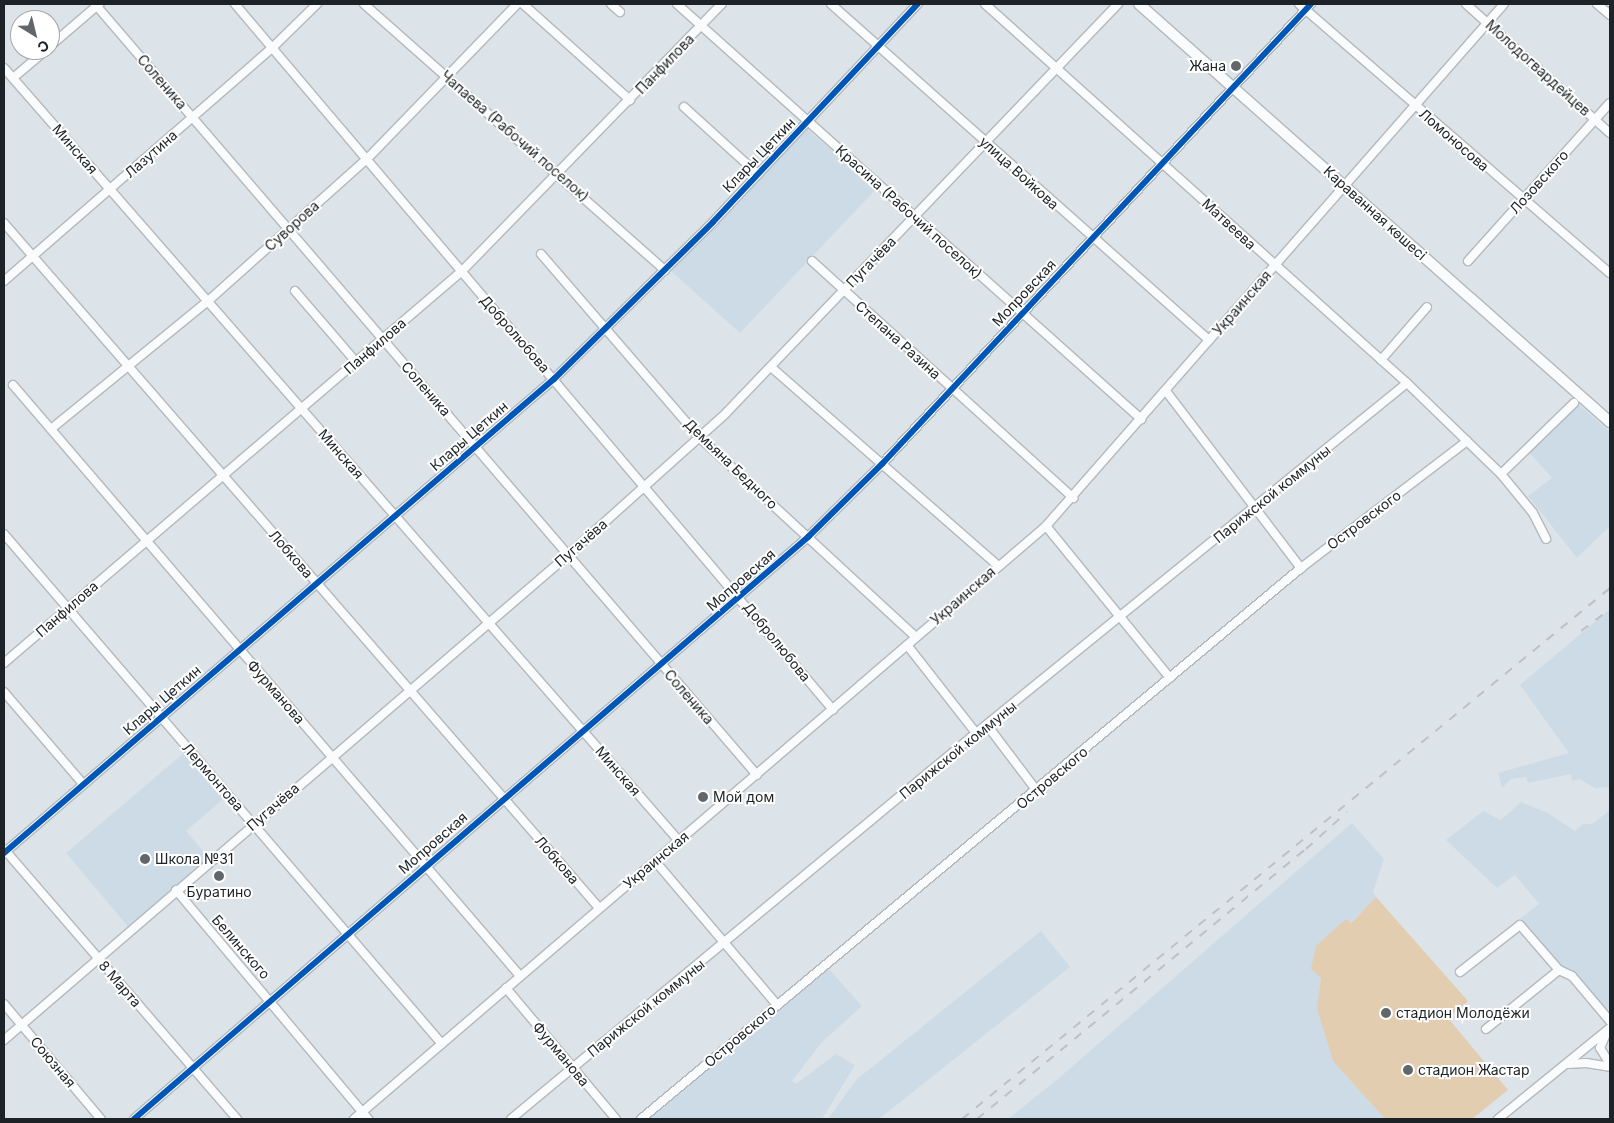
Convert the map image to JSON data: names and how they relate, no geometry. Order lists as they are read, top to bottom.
{
  "streets": {
    "main road": ["Караванная көшесі"],
    "street": [
      "Панфилова",
      "Молодогвардейцев",
      "Соленика",
      "Чапаева (Рабочий поселок)",
      "Ломоносова",
      "Минская",
      "Лазутина",
      "Клары Цеткин",
      "улица Войкова",
      "Лозовского",
      "Красина (Рабочий поселок)",
      "Матвеева",
      "Суворова",
      "Пугачёва",
      "Мопровская",
      "Украинская",
      "Добролюбова",
      "Степана Разина",
      "Демьяна Бедного",
      "Парижской коммуны",
      "Островского",
      "Лобкова",
      "Фурманова",
      "Лермонтова",
      "Белинского",
      "8 Марта",
      "Союзная"
    ]
  },
  "crossings": [
    ["Панфилова", "Соленика"],
    ["Панфилова", "Чапаева (Рабочий поселок)"],
    ["Панфилова", "Минская"],
    ["Панфилова", "Красина (Рабочий поселок)"],
    ["Панфилова", "Добролюбова"],
    ["Панфилова", "Лобкова"],
    ["Панфилова", "Фурманова"],
    ["Панфилова", "Лермонтова"],
    ["Молодогвардейцев", "Лозовского"],
    ["Молодогвардейцев", "Украинская"],
    ["Соленика", "Лазутина"],
    ["Соленика", "Клары Цеткин"],
    ["Соленика", "Суворова"],
    ["Соленика", "Пугачёва"],
    ["Соленика", "Мопровская"],
    ["Соленика", "Украинская"],
    ["Чапаева (Рабочий поселок)", "Клары Цеткин"],
    ["Чапаева (Рабочий поселок)", "Суворова"],
    ["Ломоносова", "Лозовского"],
    ["Ломоносова", "Мопровская"],
    ["Ломоносова", "Украинская"],
    ["Минская", "Лазутина"],
    ["Минская", "Клары Цеткин"],
    ["Минская", "Суворова"],
    ["Минская", "Пугачёва"],
    ["Минская", "Мопровская"],
    ["Минская", "Украинская"],
    ["Лазутина", "Добролюбова"],
    ["Лазутина", "Лобкова"],
    ["Клары Цеткин", "улица Войкова"],
    ["Клары Цеткин", "Красина (Рабочий поселок)"],
    ["Клары Цеткин", "Добролюбова"],
    ["Клары Цеткин", "Демьяна Бедного"],
    ["Клары Цеткин", "Лобкова"],
    ["Клары Цеткин", "Фурманова"],
    ["Клары Цеткин", "Лермонтова"],
    ["Клары Цеткин", "8 Марта"],
    ["улица Войкова", "Пугачёва"],
    ["улица Войкова", "Мопровская"],
    ["улица Войкова", "Украинская"],
    ["Красина (Рабочий поселок)", "Пугачёва"],
    ["Красина (Рабочий поселок)", "Мопровская"],
    ["Красина (Рабочий поселок)", "Украинская"],
    ["Караванная көшесі", "Мопровская"],
    ["Караванная көшесі", "Украинская"],
    ["Матвеева", "Пугачёва"],
    ["Матвеева", "Мопровская"],
    ["Матвеева", "Украинская"],
    ["Матвеева", "Парижской коммуны"],
    ["Матвеева", "Островского"],
    ["Суворова", "Добролюбова"],
    ["Суворова", "Лобкова"],
    ["Суворова", "Фурманова"],
    ["Пугачёва", "Добролюбова"],
    ["Пугачёва", "Степана Разина"],
    ["Пугачёва", "Демьяна Бедного"],
    ["Пугачёва", "Лобкова"],
    ["Пугачёва", "Фурманова"],
    ["Пугачёва", "Лермонтова"],
    ["Пугачёва", "Белинского"],
    ["Пугачёва", "8 Марта"],
    ["Пугачёва", "Союзная"],
    ["Мопровская", "Добролюбова"],
    ["Мопровская", "Степана Разина"],
    ["Мопровская", "Демьяна Бедного"],
    ["Мопровская", "Лобкова"],
    ["Мопровская", "Фурманова"],
    ["Мопровская", "Лермонтова"],
    ["Мопровская", "Белинского"],
    ["Мопровская", "8 Марта"],
    ["Украинская", "Добролюбова"],
    ["Украинская", "Степана Разина"],
    ["Украинская", "Демьяна Бедного"],
    ["Украинская", "Лобкова"],
    ["Украинская", "Фурманова"],
    ["Украинская", "Лермонтова"],
    ["Украинская", "Белинского"],
    ["Парижской коммуны", "Фурманова"]
  ],
  "places": [
    "Жана",
    "Мой дом",
    "Школа №31",
    "Буратино",
    "стадион Молодёжи",
    "стадион Жастар"
  ],
  "north": "bottom right"
}
